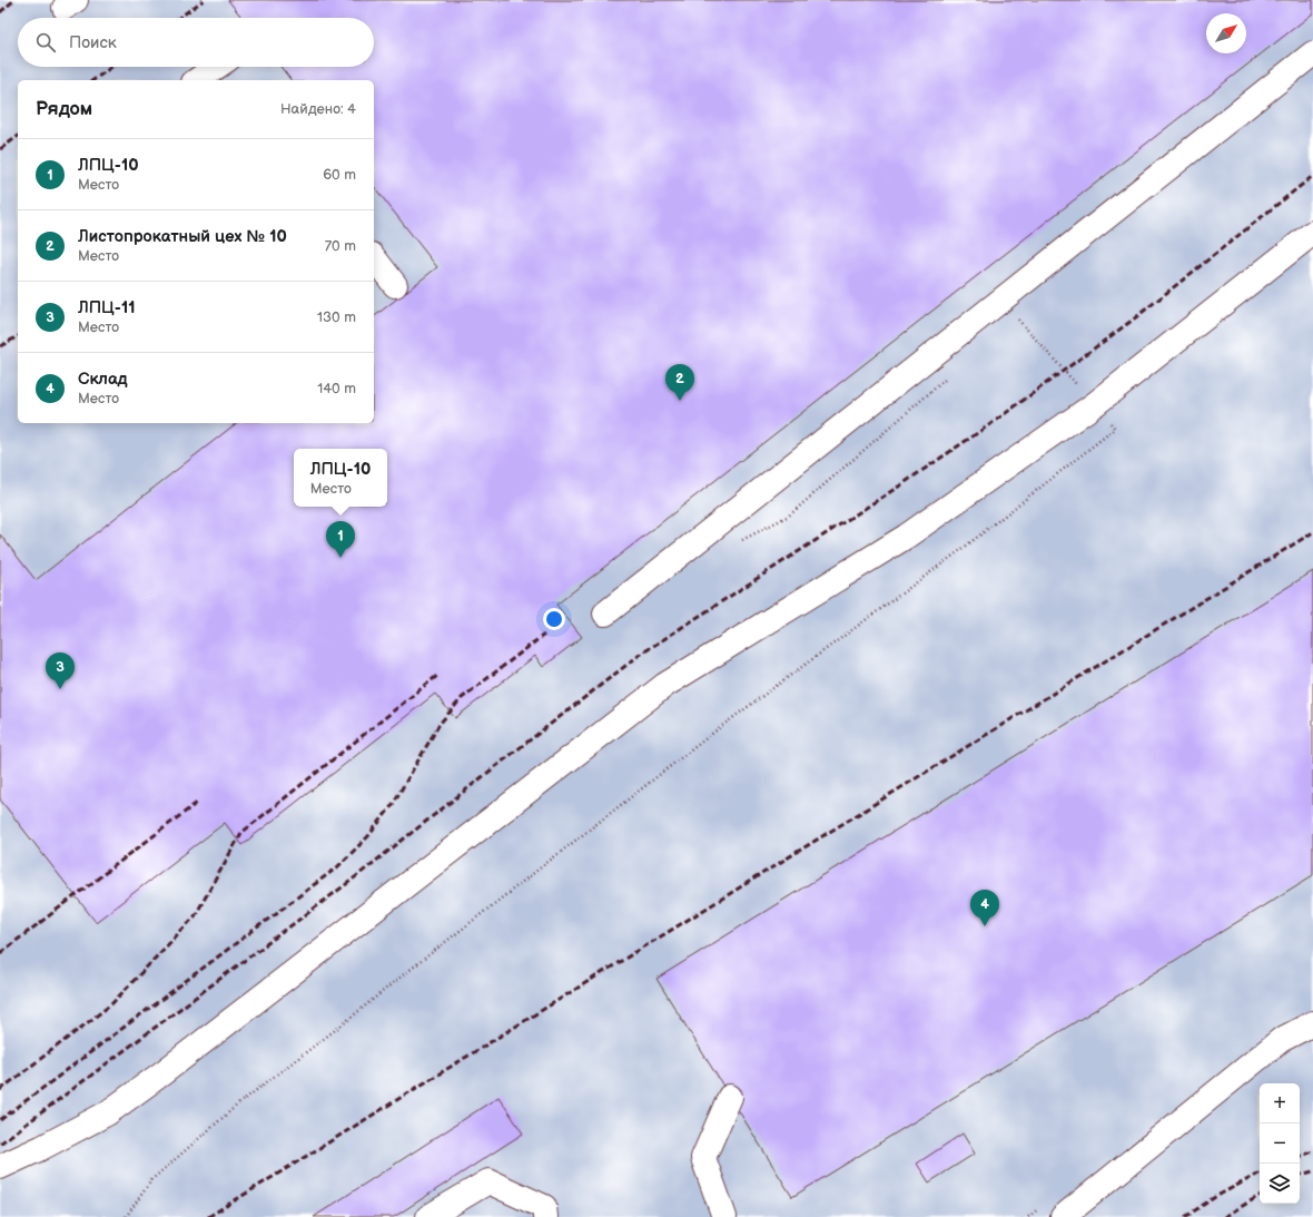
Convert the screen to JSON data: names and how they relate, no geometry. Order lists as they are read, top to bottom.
{
  "north": "top right",
  "page": {
    "search": "Поиск",
    "heading": ["Рядом", "Найдено: 4"],
    "list": [
      {
        "mark": "1",
        "name": "ЛПЦ-10",
        "note": "Место",
        "value": "60 m"
      },
      {
        "mark": "2",
        "name": "Листопрокатный цех № 10",
        "note": "Место",
        "value": "70 m"
      },
      {
        "mark": "3",
        "name": "ЛПЦ-11",
        "note": "Место",
        "value": "130 m"
      },
      {
        "mark": "4",
        "name": "Склад",
        "note": "Место",
        "value": "140 m"
      }
    ],
    "pins": [
      "2",
      "1",
      "3",
      "4"
    ],
    "popup": ["ЛПЦ-10", "Место"],
    "map_buttons": ["+", "−"]
  }
}
